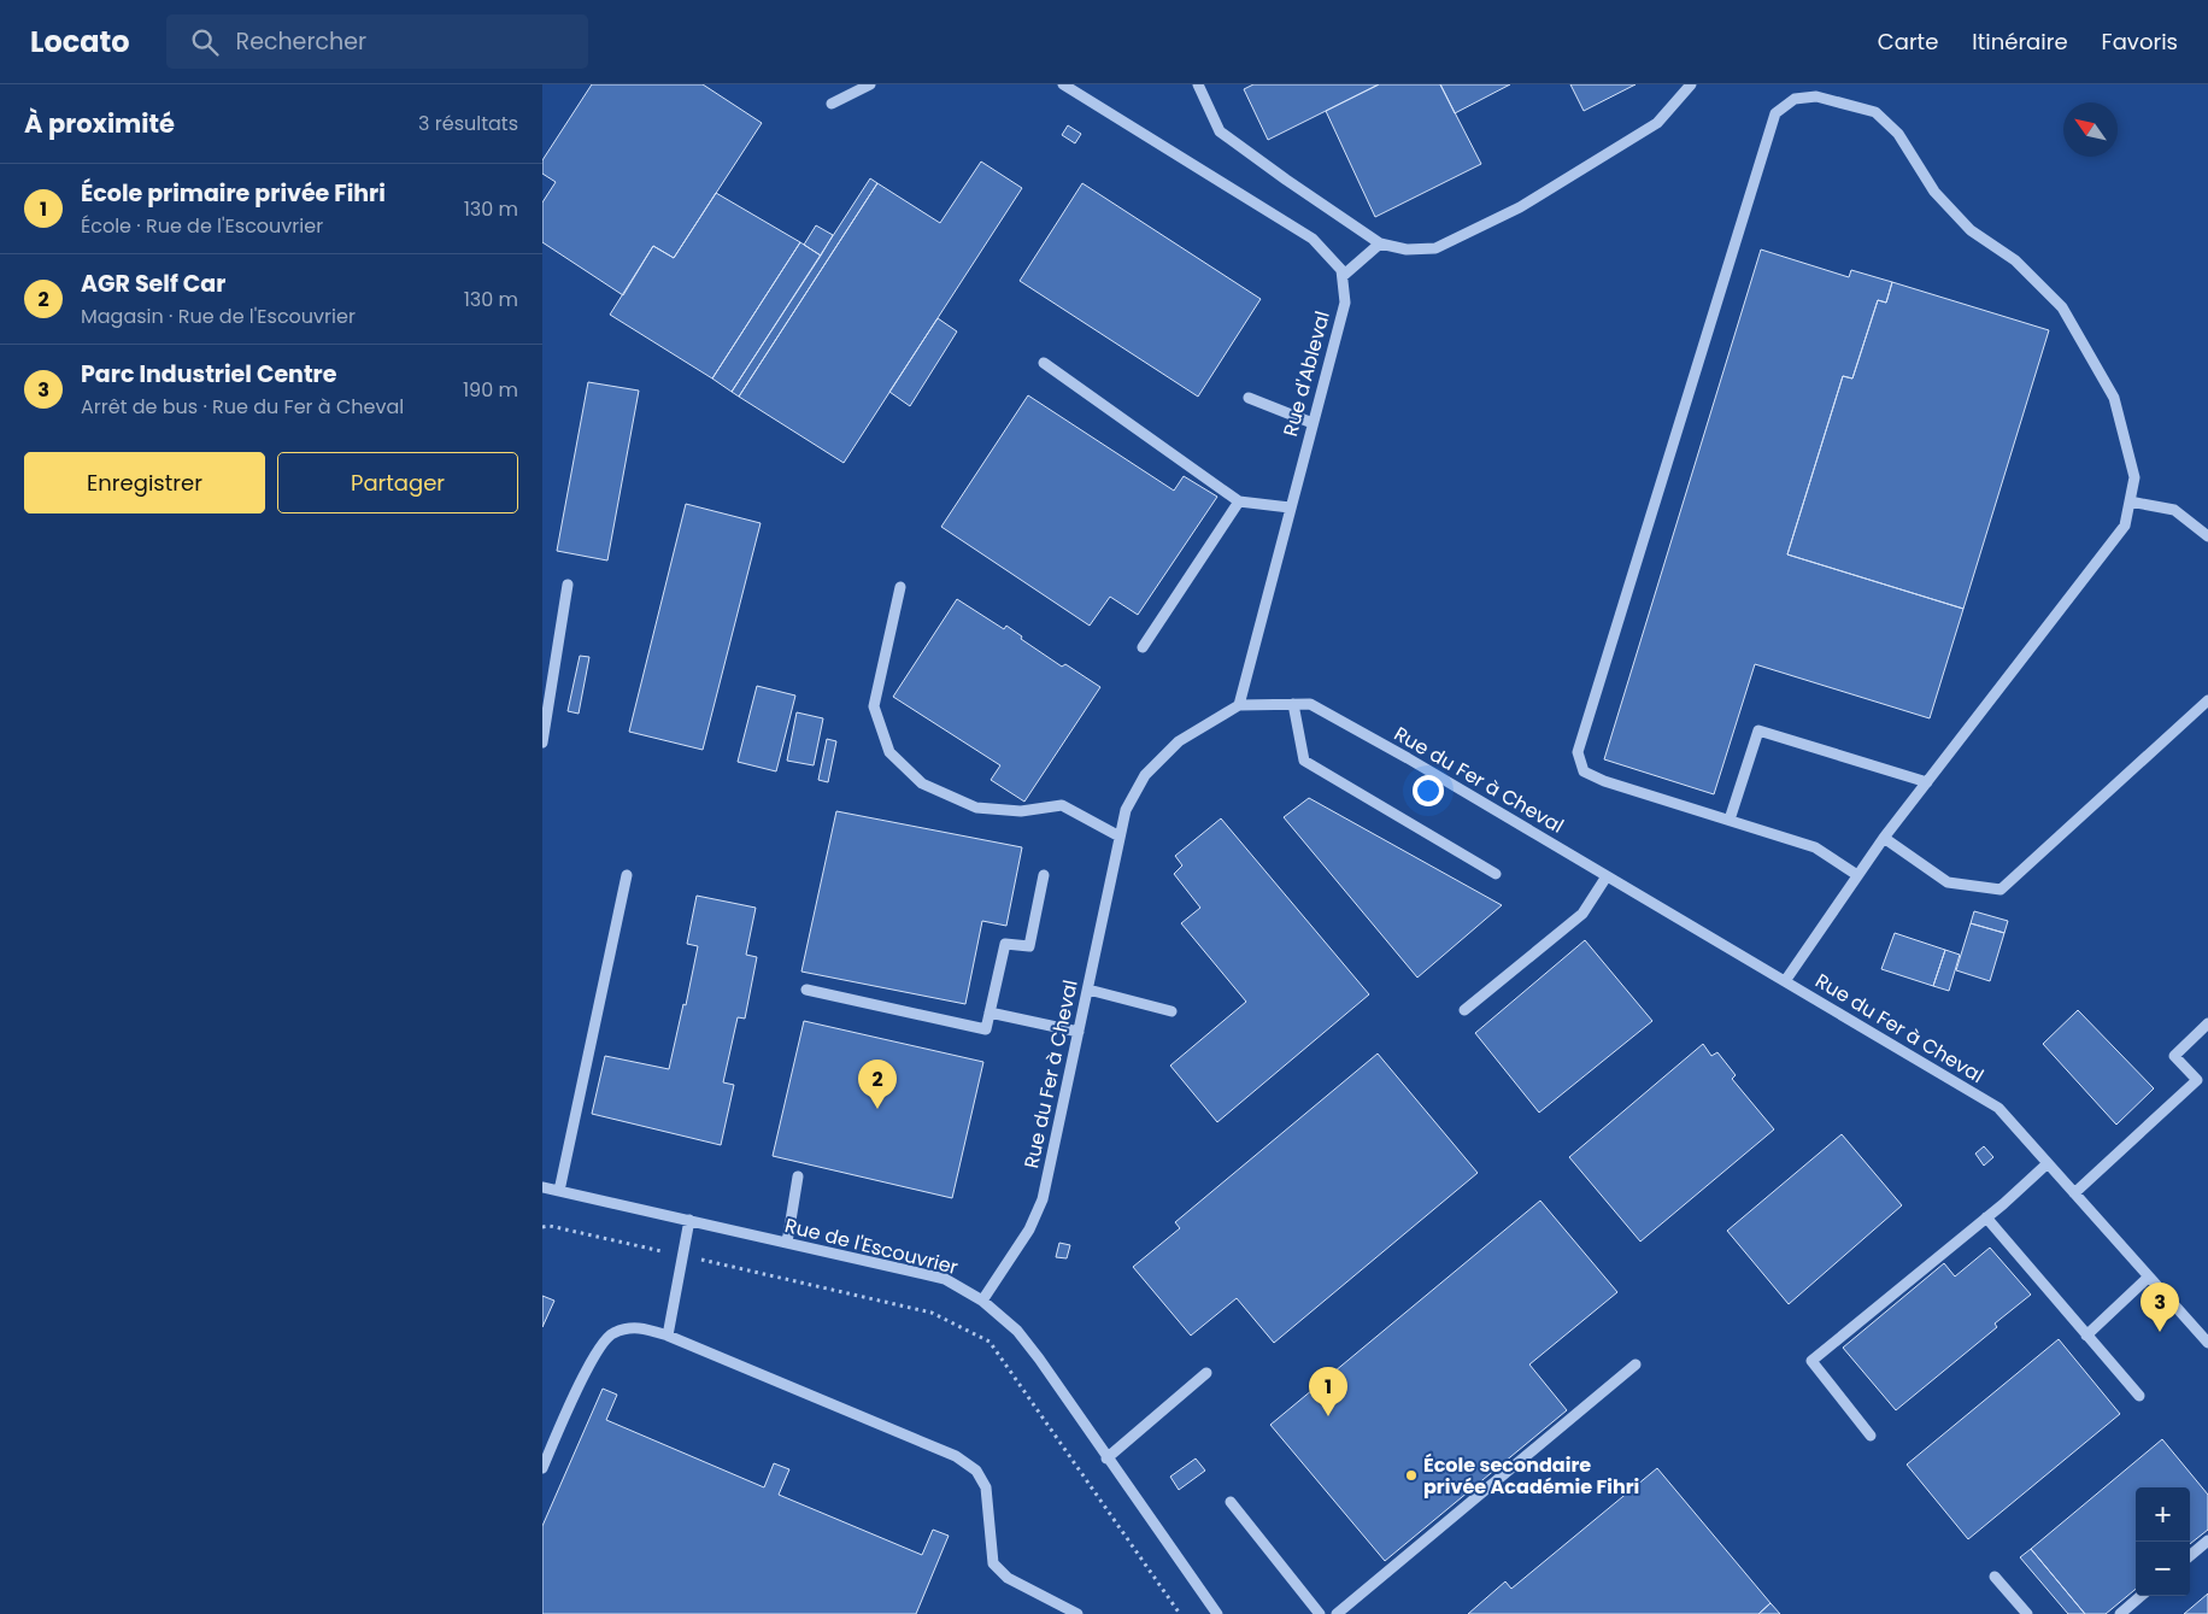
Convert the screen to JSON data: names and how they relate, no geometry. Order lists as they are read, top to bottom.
{
  "streets": {
    "street": ["Rue d'Ableval", "Rue du Fer à Cheval", "Rue de l'Escouvrier"]
  },
  "crossings": [
    ["Rue d'Ableval", "Rue du Fer à Cheval"],
    ["Rue du Fer à Cheval", "Rue de l'Escouvrier"]
  ],
  "places": ["École secondaire privée Académie Fihri"],
  "north": "top left",
  "page": {
    "header": "Locato",
    "search": "Rechercher",
    "nav": ["Carte", "Itinéraire", "Favoris"],
    "heading": ["À proximité", "3 résultats"],
    "list": [
      {
        "mark": "1",
        "name": "École primaire privée Fihri",
        "note": "École · Rue de l'Escouvrier",
        "value": "130 m"
      },
      {
        "mark": "2",
        "name": "AGR Self Car",
        "note": "Magasin · Rue de l'Escouvrier",
        "value": "130 m"
      },
      {
        "mark": "3",
        "name": "Parc Industriel Centre",
        "note": "Arrêt de bus · Rue du Fer à Cheval",
        "value": "190 m"
      }
    ],
    "buttons": ["Enregistrer", "Partager"],
    "pins": ["2", "3", "1"],
    "map_buttons": ["+", "−"]
  }
}
